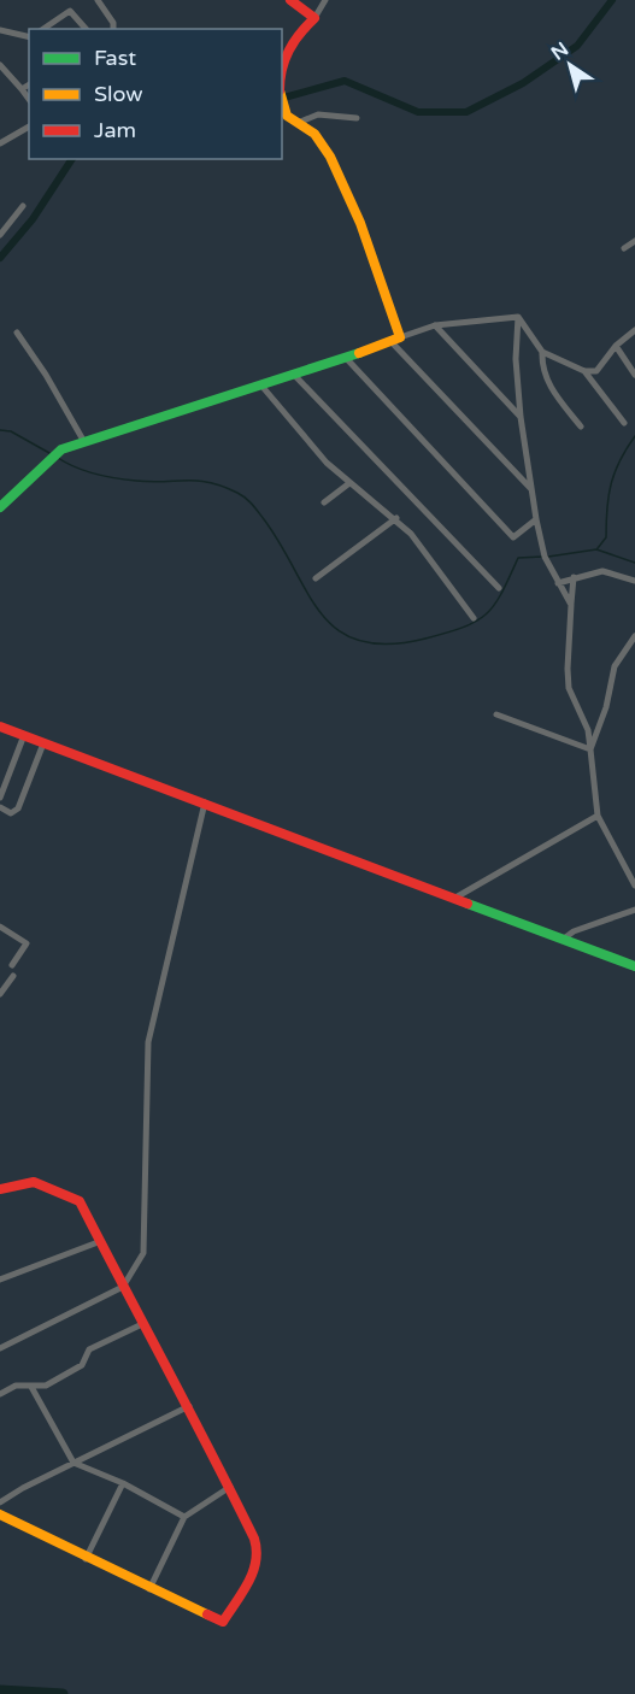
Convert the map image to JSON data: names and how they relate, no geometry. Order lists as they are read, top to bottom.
{
  "legend": ["Fast", "Slow", "Jam"],
  "north": "top left"
}
